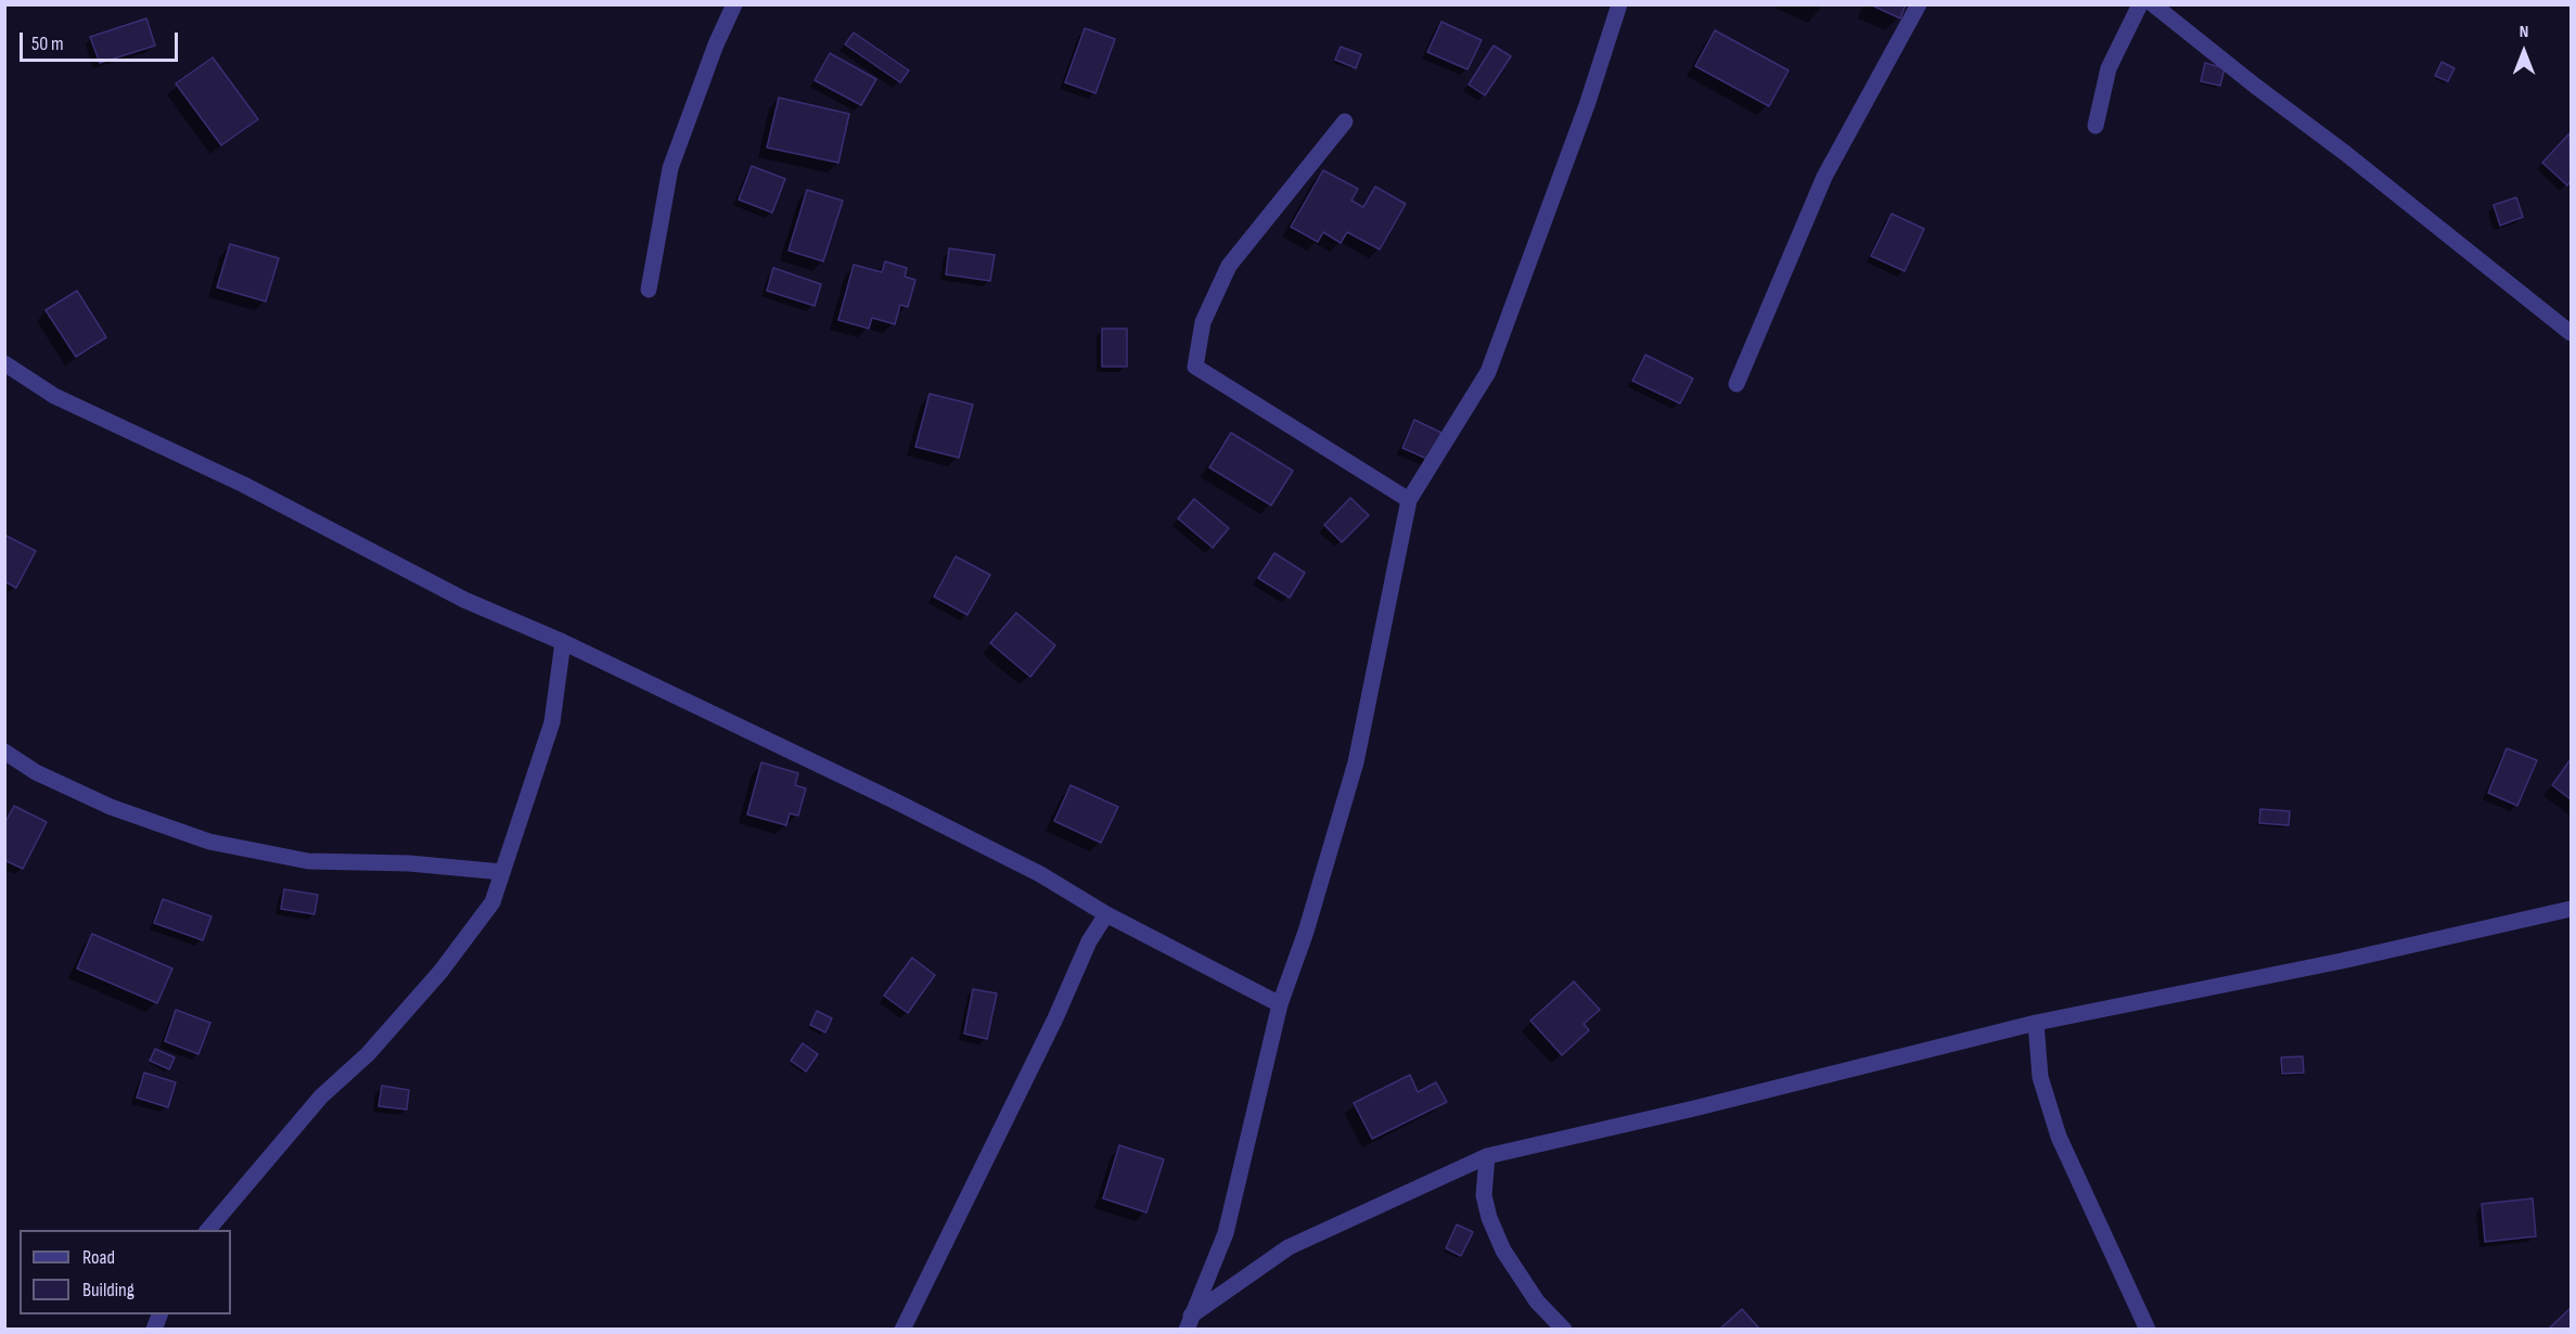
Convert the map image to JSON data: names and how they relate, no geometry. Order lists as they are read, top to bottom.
{
  "legend": ["Road", "Building"],
  "scale_bar": "50 m",
  "north": "top"
}
